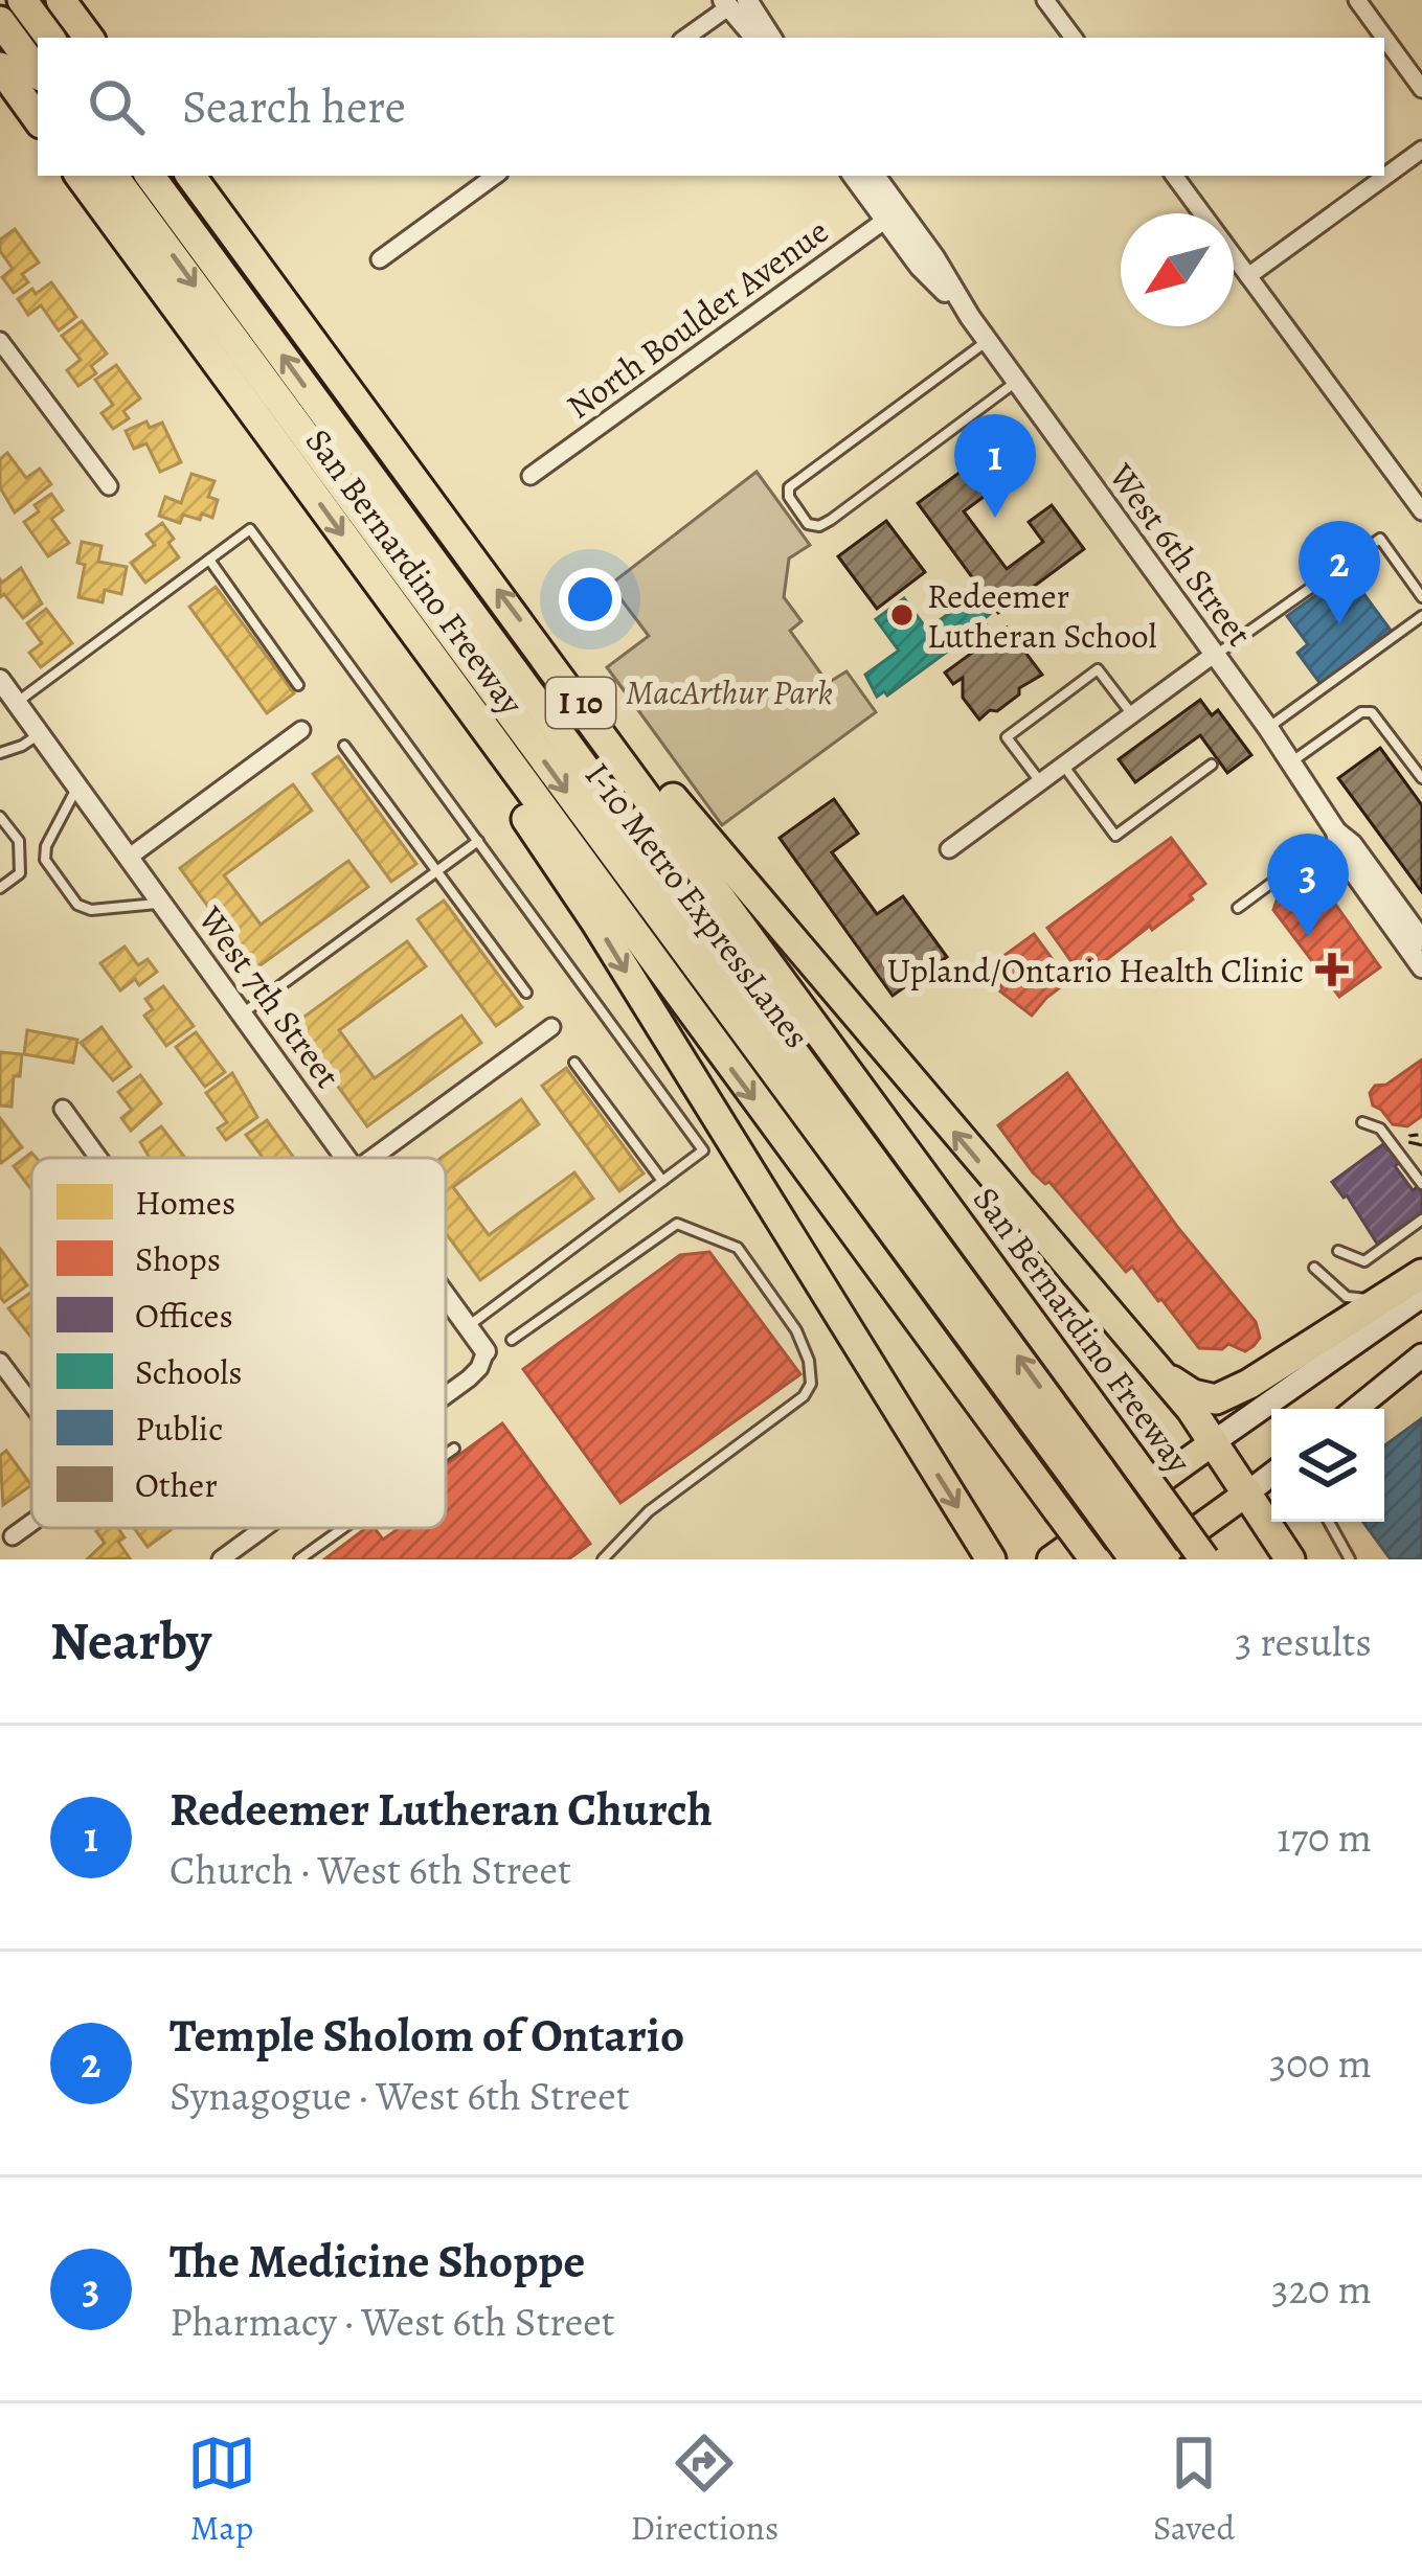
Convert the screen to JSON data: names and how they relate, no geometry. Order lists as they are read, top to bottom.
{
  "streets": {
    "highway": ["San Bernardino Freeway", "I 10", "I-10 Metro ExpressLanes"],
    "street": ["North Boulder Avenue", "West 6th Street", "West 7th Street"]
  },
  "crossings": [
    ["North Boulder Avenue", "West 6th Street"]
  ],
  "parks": ["MacArthur Park"],
  "places": {
    "other": ["Redeemer Lutheran School"],
    "health": ["Upland/Ontario Health Clinic"]
  },
  "legend": [
    "Homes",
    "Shops",
    "Offices",
    "Schools",
    "Public",
    "Other"
  ],
  "north": "bottom left",
  "page": {
    "search": "Search here",
    "pins": ["1", "2", "3"],
    "heading": ["Nearby", "3 results"],
    "list": [
      {
        "mark": "1",
        "name": "Redeemer Lutheran Church",
        "note": "Church · West 6th Street",
        "value": "170 m"
      },
      {
        "mark": "2",
        "name": "Temple Sholom of Ontario",
        "note": "Synagogue · West 6th Street",
        "value": "300 m"
      },
      {
        "mark": "3",
        "name": "The Medicine Shoppe",
        "note": "Pharmacy · West 6th Street",
        "value": "320 m"
      }
    ],
    "nav": ["Map", "Directions", "Saved"]
  }
}
